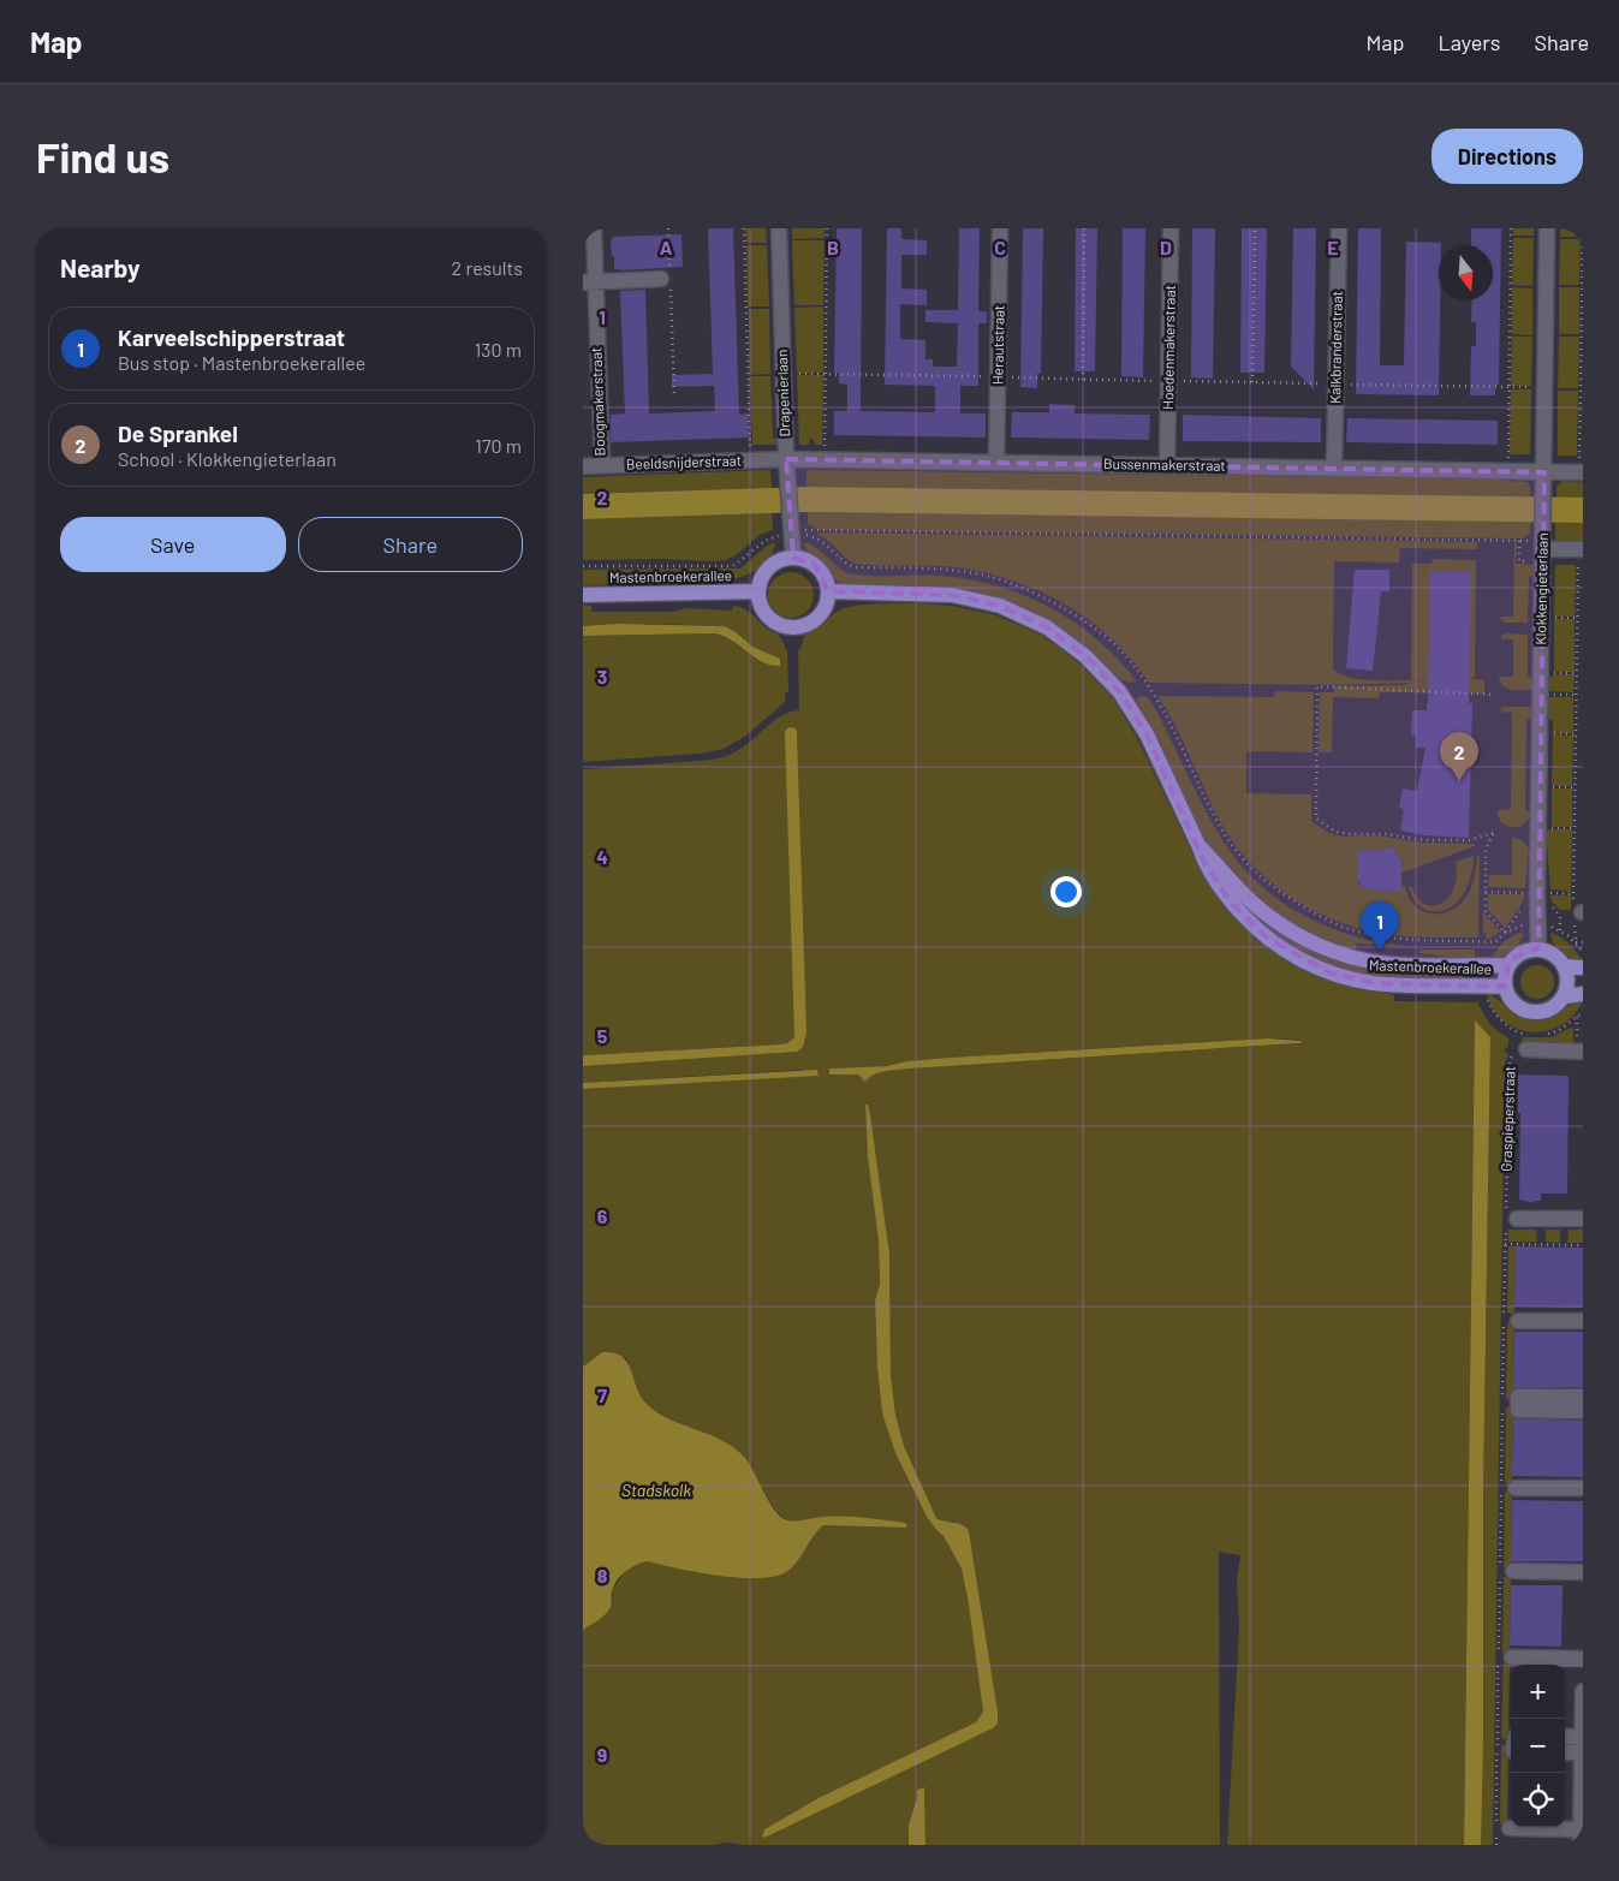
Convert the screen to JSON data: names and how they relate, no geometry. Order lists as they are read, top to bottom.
{
  "streets": {
    "main road": ["Mastenbroekerallee"],
    "street": [
      "Herautstraat",
      "Hoedenmakerstraat",
      "Kalkbranderstraat",
      "Drapenierlaan",
      "Boogmakerstraat",
      "Beeldsnijderstraat",
      "Bussenmakerstraat",
      "Klokkengieterlaan",
      "Graspieperstraat"
    ]
  },
  "crossings": [
    ["Herautstraat", "Bussenmakerstraat"],
    ["Hoedenmakerstraat", "Bussenmakerstraat"],
    ["Kalkbranderstraat", "Bussenmakerstraat"],
    ["Drapenierlaan", "Beeldsnijderstraat"],
    ["Drapenierlaan", "Bussenmakerstraat"],
    ["Drapenierlaan", "Mastenbroekerallee"],
    ["Boogmakerstraat", "Beeldsnijderstraat"],
    ["Beeldsnijderstraat", "Bussenmakerstraat"],
    ["Bussenmakerstraat", "Klokkengieterlaan"],
    ["Mastenbroekerallee", "Klokkengieterlaan"]
  ],
  "water": ["Stadskolk"],
  "north": "bottom",
  "page": {
    "header": "Map",
    "nav": ["Map", "Layers", "Share"],
    "buttons": [
      "Directions",
      ["Save", "Share"]
    ],
    "title": "Find us",
    "heading": ["Nearby", "2 results"],
    "list": [
      {
        "mark": "1",
        "name": "Karveelschipperstraat",
        "note": "Bus stop · Mastenbroekerallee",
        "value": "130 m"
      },
      {
        "mark": "2",
        "name": "De Sprankel",
        "note": "School · Klokkengieterlaan",
        "value": "170 m"
      }
    ],
    "pins": ["2", "1"],
    "map_buttons": ["+", "−"]
  },
  "grid": {
    "columns": [
      "A",
      "B",
      "C",
      "D",
      "E"
    ],
    "rows": [
      "1",
      "2",
      "3",
      "4",
      "5",
      "6",
      "7",
      "8",
      "9"
    ]
  }
}
